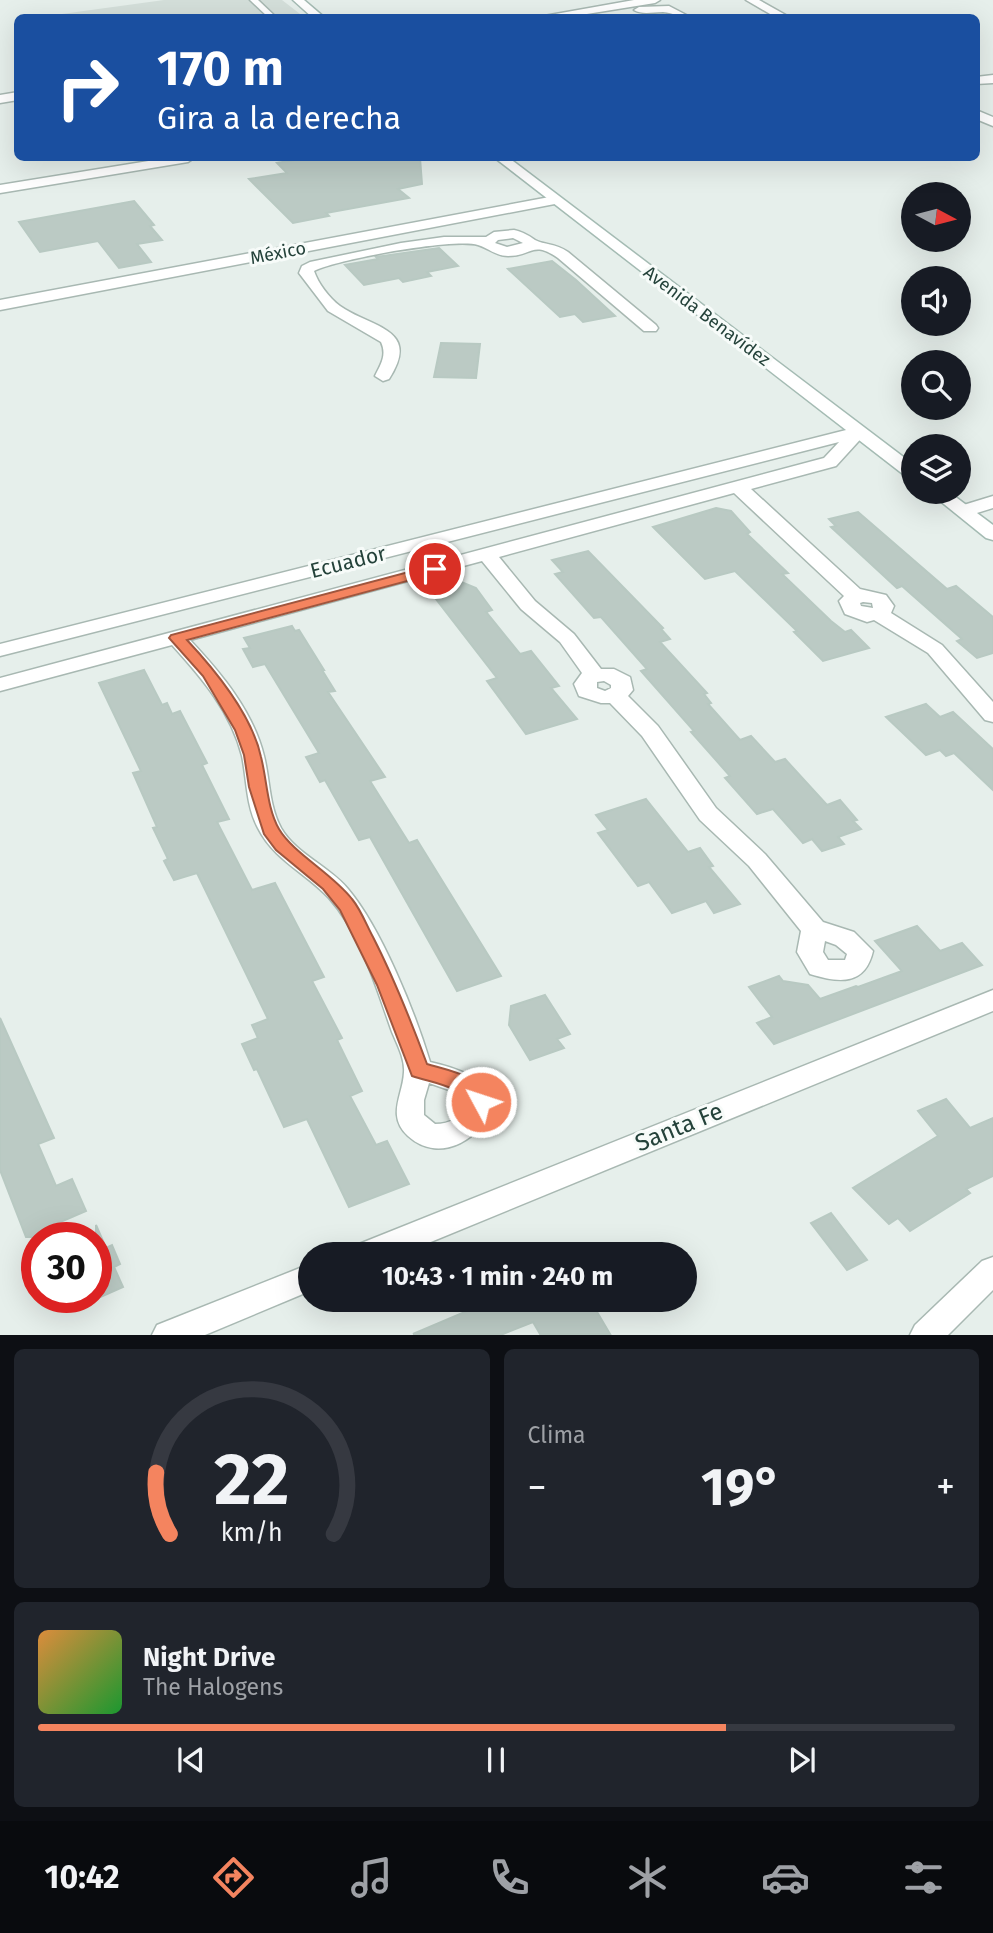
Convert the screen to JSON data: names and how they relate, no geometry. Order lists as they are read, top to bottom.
{
  "streets": {
    "street": [
      "México",
      "Avenida Benavídez",
      "Ecuador",
      "Santa Fe"
    ]
  },
  "crossings": [
    ["México", "Avenida Benavídez"],
    ["Avenida Benavídez", "Ecuador"]
  ],
  "north": "right",
  "page": {
    "turn": ["170 m", "Gira a la derecha"],
    "limit": "30",
    "trip": "10:43 · 1 min · 240 m",
    "tile": "Clima",
    "heat": ["−", "19°", "+"],
    "song": ["Night Drive", "The Halogens"],
    "tabs": "10:42",
    "gauge": ["22", "km/h"]
  }
}
